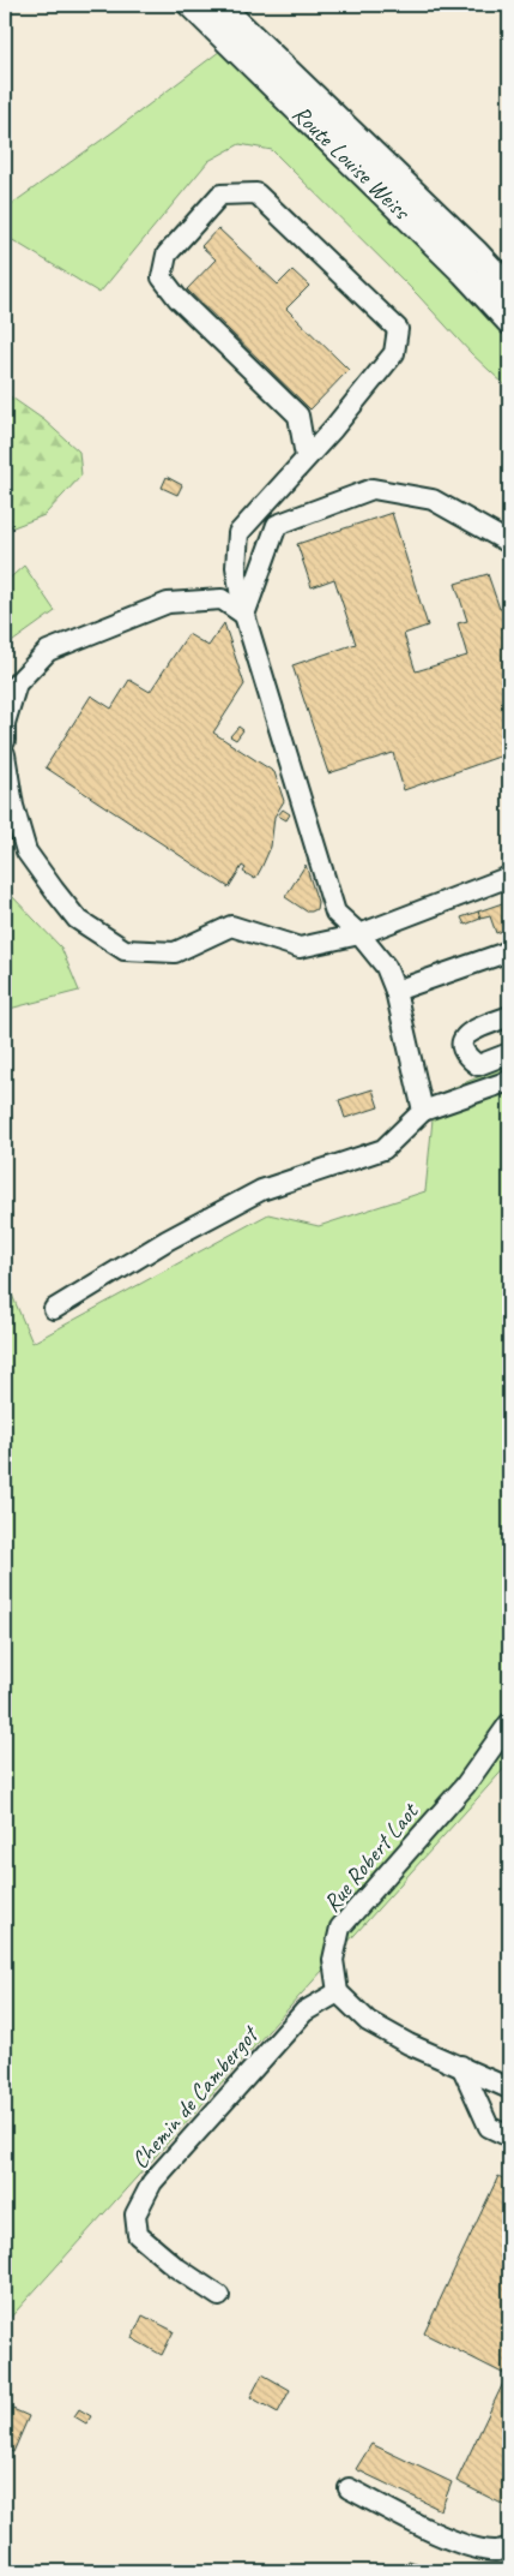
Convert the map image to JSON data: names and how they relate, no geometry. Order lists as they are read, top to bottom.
{
  "streets": {
    "main road": ["Route Louise Weiss"],
    "street": ["Rue Robert Laot", "Chemin de Cambergot"]
  },
  "crossings": [
    ["Rue Robert Laot", "Chemin de Cambergot"]
  ]
}
